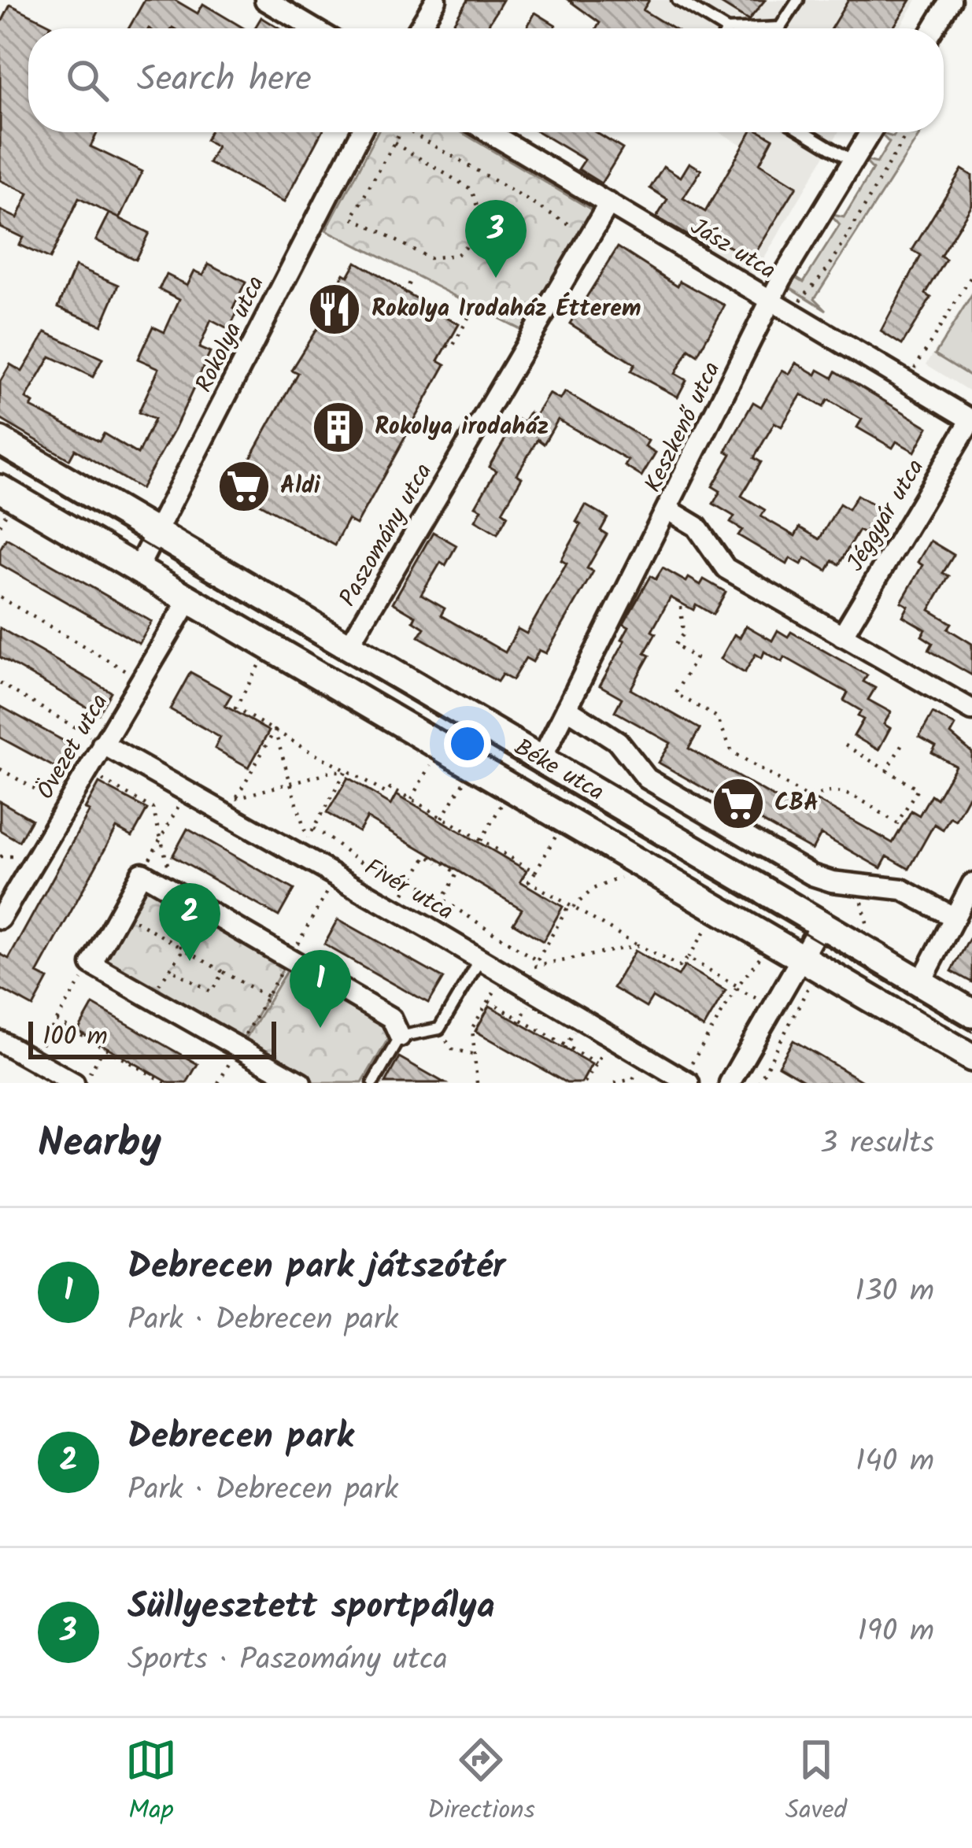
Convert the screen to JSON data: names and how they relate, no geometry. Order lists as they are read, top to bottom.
{
  "streets": {
    "main road": ["Béke utca"],
    "street": [
      "Jász utca",
      "Rokolya utca",
      "Keszkenő utca",
      "Jéggyár utca",
      "Paszomány utca",
      "Övezet utca",
      "Fivér utca"
    ]
  },
  "crossings": [
    ["Jász utca", "Keszkenő utca"],
    ["Jász utca", "Jéggyár utca"],
    ["Jász utca", "Paszomány utca"],
    ["Rokolya utca", "Béke utca"],
    ["Keszkenő utca", "Béke utca"],
    ["Paszomány utca", "Béke utca"],
    ["Övezet utca", "Béke utca"],
    ["Övezet utca", "Fivér utca"]
  ],
  "places": {
    "restaurant": ["Rokolya Irodaház Étterem"],
    "building": ["Rokolya irodaház"],
    "supermarket": ["Aldi", "CBA"]
  },
  "scale_bar": "100 m",
  "page": {
    "search": "Search here",
    "pins": ["3", "2", "1"],
    "scale": "100 m",
    "heading": ["Nearby", "3 results"],
    "list": [
      {
        "mark": "1",
        "name": "Debrecen park játszótér",
        "note": "Park · Debrecen park",
        "value": "130 m"
      },
      {
        "mark": "2",
        "name": "Debrecen park",
        "note": "Park · Debrecen park",
        "value": "140 m"
      },
      {
        "mark": "3",
        "name": "Süllyesztett sportpálya",
        "note": "Sports · Paszomány utca",
        "value": "190 m"
      }
    ],
    "nav": ["Map", "Directions", "Saved"]
  }
}
